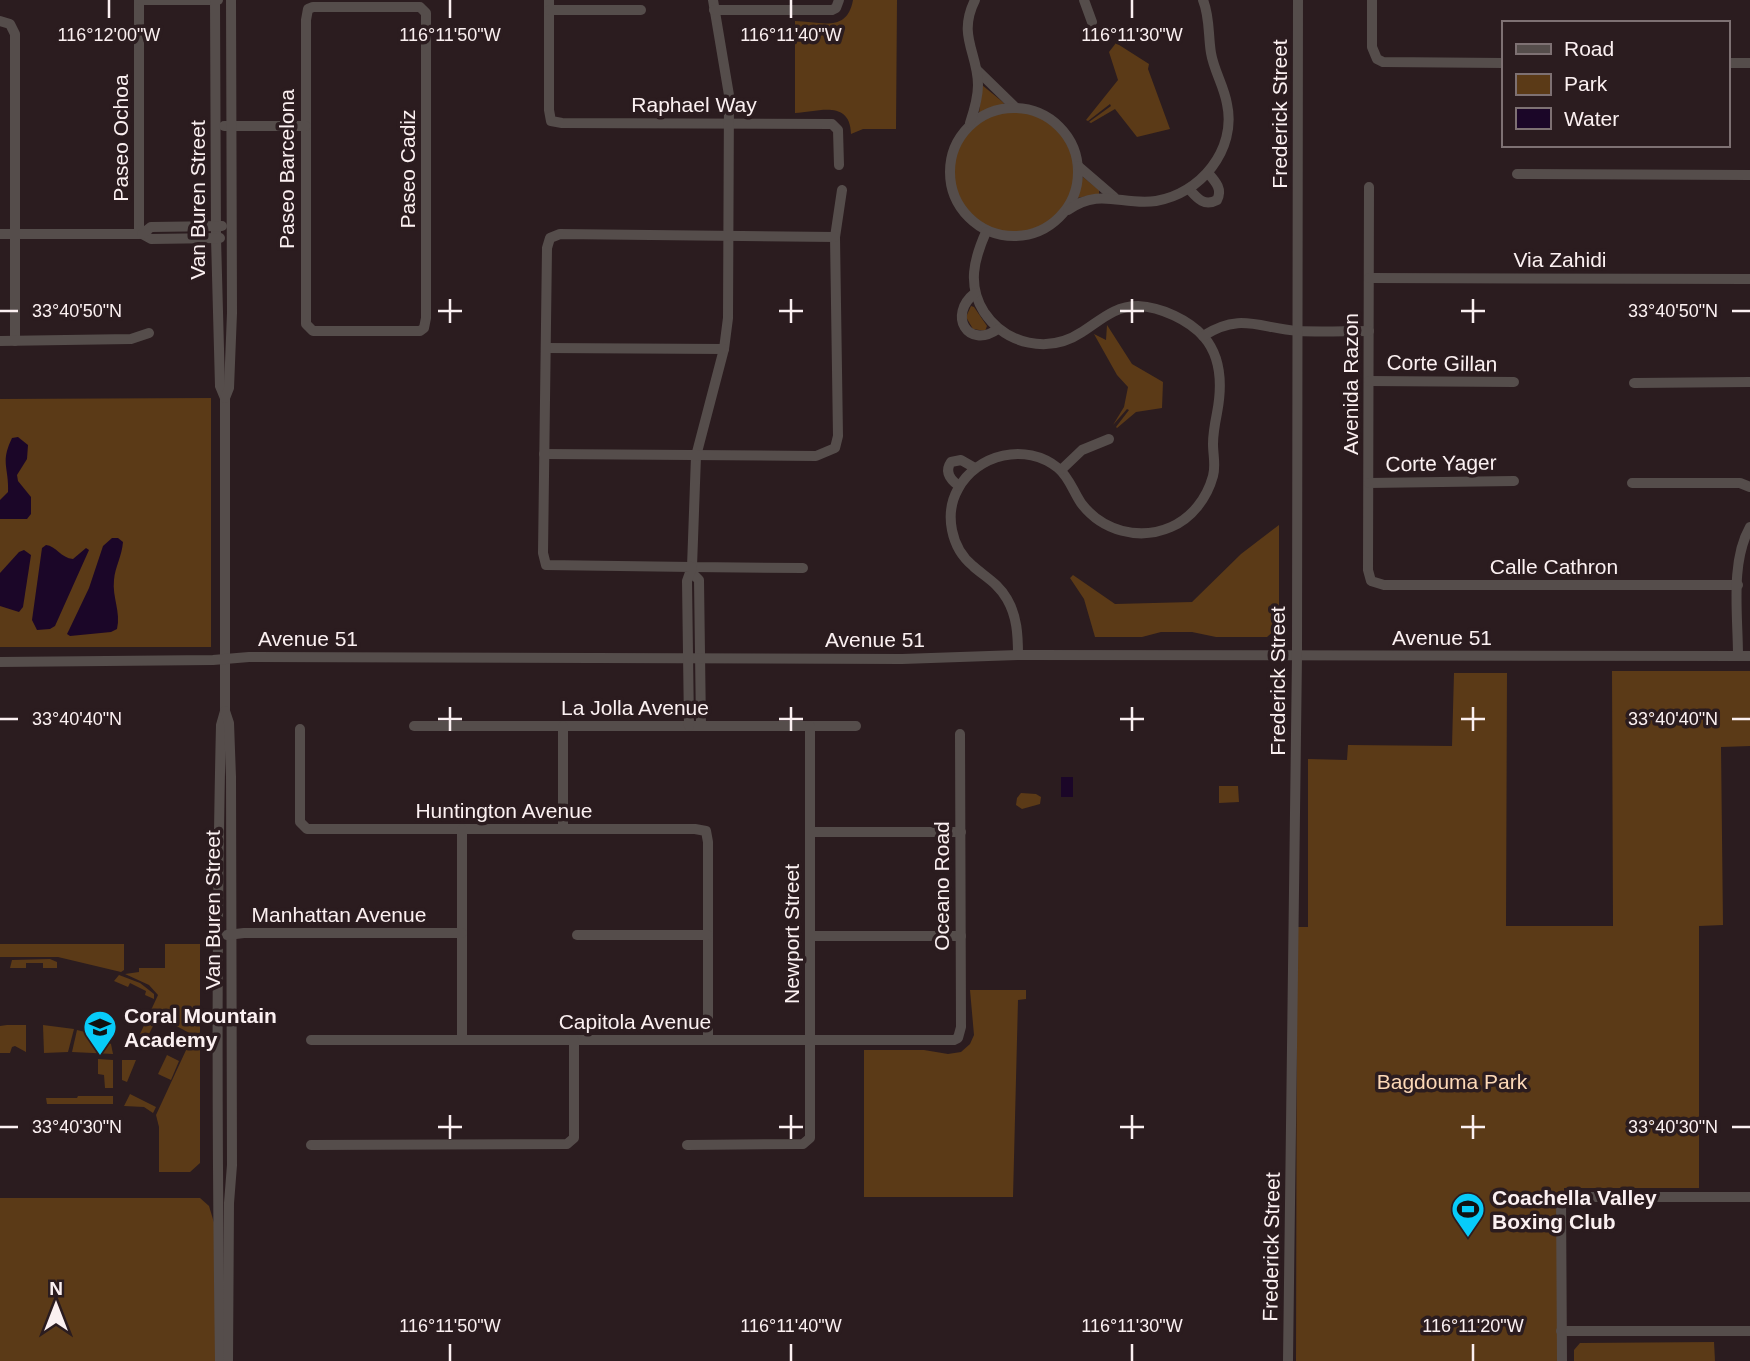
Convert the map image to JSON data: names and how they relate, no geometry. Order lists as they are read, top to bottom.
{
  "streets": {
    "street": [
      "Raphael Way",
      "Frederick Street",
      "Paseo Ochoa",
      "Paseo Barcelona",
      "Paseo Cadiz",
      "Van Buren Street",
      "Via Zahidi",
      "Corte Gillan",
      "Avenida Razon",
      "Corte Yager",
      "Calle Cathron",
      "Avenue 51",
      "La Jolla Avenue",
      "Huntington Avenue",
      "Oceano Road",
      "Manhattan Avenue",
      "Newport Street",
      "Capitola Avenue"
    ]
  },
  "crossings": [
    ["Frederick Street", "Avenue 51"],
    ["Paseo Barcelona", "Paseo Cadiz"],
    ["Van Buren Street", "Avenue 51"],
    ["Van Buren Street", "Manhattan Avenue"],
    ["Via Zahidi", "Avenida Razon"],
    ["Corte Gillan", "Avenida Razon"],
    ["Avenida Razon", "Corte Yager"],
    ["Avenida Razon", "Calle Cathron"],
    ["La Jolla Avenue", "Newport Street"],
    ["Oceano Road", "Capitola Avenue"],
    ["Newport Street", "Capitola Avenue"]
  ],
  "parks": ["Bagdouma Park"],
  "places": {
    "school or university": ["Coral Mountain Academy"],
    "sports": ["Coachella Valley Boxing Club"]
  },
  "legend": ["Road", "Park", "Water"],
  "north": "top",
  "coordinates": [
    "116°12'00\"W",
    "116°11'50\"W",
    "116°11'40\"W",
    "116°11'30\"W",
    "33°40'50\"N",
    "33°40'40\"N",
    "33°40'30\"N",
    "116°11'20\"W"
  ]
}
